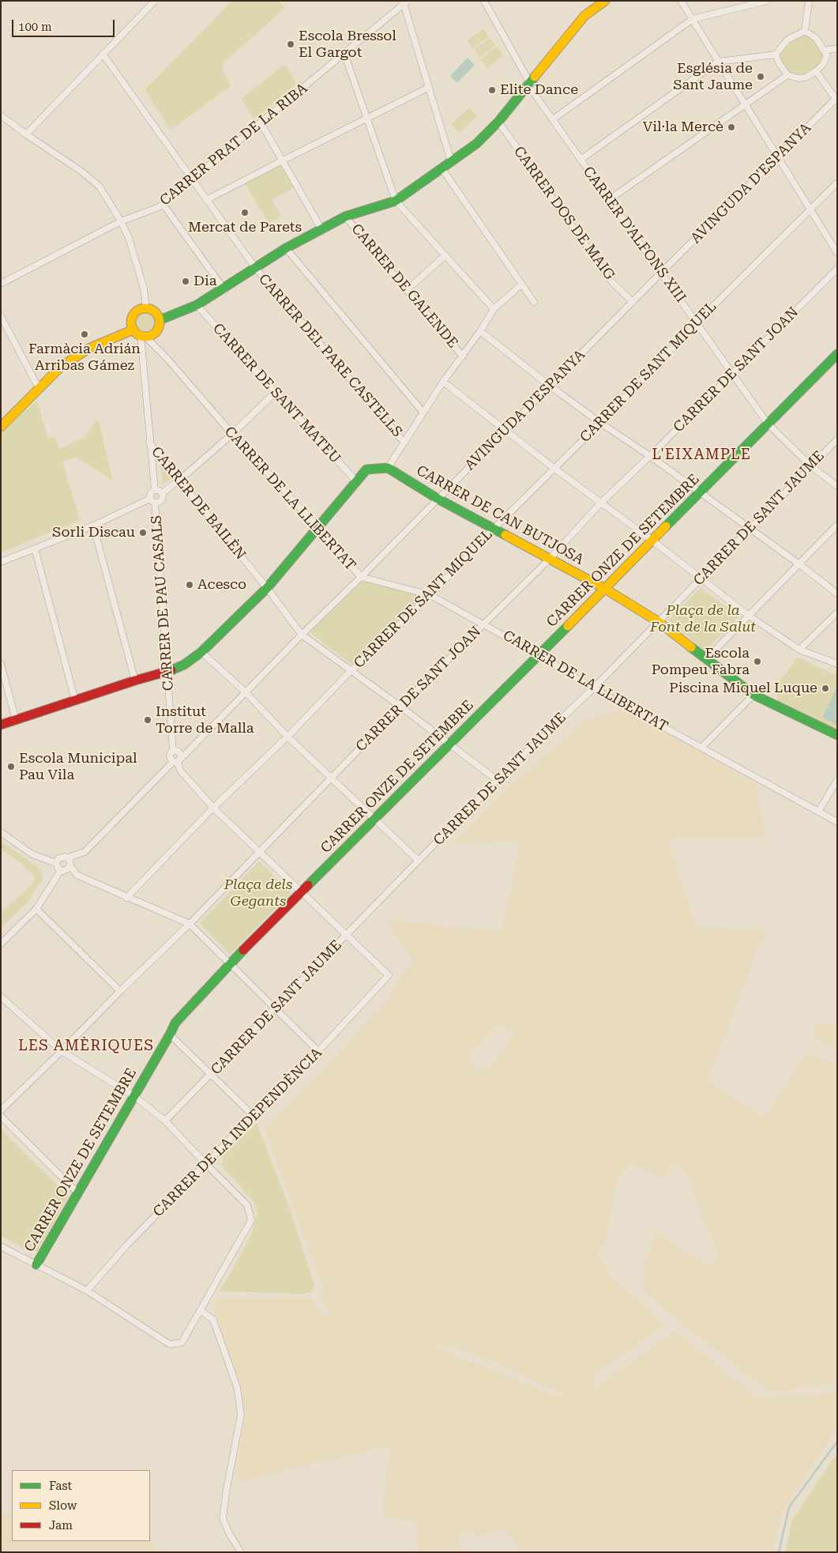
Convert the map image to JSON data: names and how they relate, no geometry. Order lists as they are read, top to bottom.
{
  "streets": {
    "street": [
      "CARRER PRAT DE LA RIBA",
      "AVINGUDA D'ESPANYA",
      "CARRER DOS DE MAIG",
      "CARRER D'ALFONS XIII",
      "CARRER DE GALENDE",
      "CARRER DEL PARE CASTELLS",
      "CARRER DE SANT JOAN",
      "CARRER DE SANT MIQUEL",
      "CARRER DE SANT MATEU",
      "CARRER DE LA LLIBERTAT",
      "CARRER DE BAILÈN",
      "CARRER DE CAN BUTJOSA",
      "CARRER DE SANT JAUME",
      "CARRER ONZE DE SETEMBRE",
      "CARRER DE PAU CASALS",
      "CARRER DE LA INDEPENDÈNCIA"
    ]
  },
  "crossings": [
    ["CARRER PRAT DE LA RIBA", "CARRER DEL PARE CASTELLS"],
    ["AVINGUDA D'ESPANYA", "CARRER DOS DE MAIG"],
    ["AVINGUDA D'ESPANYA", "CARRER D'ALFONS XIII"],
    ["AVINGUDA D'ESPANYA", "CARRER DE LA LLIBERTAT"],
    ["AVINGUDA D'ESPANYA", "CARRER DE BAILÈN"],
    ["AVINGUDA D'ESPANYA", "CARRER DE CAN BUTJOSA"],
    ["AVINGUDA D'ESPANYA", "CARRER DE PAU CASALS"],
    ["CARRER D'ALFONS XIII", "CARRER DE SANT JOAN"],
    ["CARRER D'ALFONS XIII", "CARRER DE SANT MIQUEL"],
    ["CARRER D'ALFONS XIII", "CARRER DE SANT JAUME"],
    ["CARRER D'ALFONS XIII", "CARRER ONZE DE SETEMBRE"],
    ["CARRER DE SANT JOAN", "CARRER DE LA LLIBERTAT"],
    ["CARRER DE SANT JOAN", "CARRER DE BAILÈN"],
    ["CARRER DE SANT JOAN", "CARRER DE CAN BUTJOSA"],
    ["CARRER DE SANT MIQUEL", "CARRER DE LA LLIBERTAT"],
    ["CARRER DE SANT MIQUEL", "CARRER DE BAILÈN"],
    ["CARRER DE SANT MIQUEL", "CARRER DE CAN BUTJOSA"],
    ["CARRER DE LA LLIBERTAT", "CARRER DE SANT JAUME"],
    ["CARRER DE LA LLIBERTAT", "CARRER ONZE DE SETEMBRE"],
    ["CARRER DE BAILÈN", "CARRER DE SANT JAUME"],
    ["CARRER DE BAILÈN", "CARRER ONZE DE SETEMBRE"],
    ["CARRER DE CAN BUTJOSA", "CARRER DE SANT JAUME"],
    ["CARRER DE CAN BUTJOSA", "CARRER ONZE DE SETEMBRE"],
    ["CARRER DE SANT JAUME", "CARRER DE LA INDEPENDÈNCIA"]
  ],
  "districts": ["L'EIXAMPLE", "LES AMÈRIQUES"],
  "parks": ["Plaça de la Font de la Salut", "Plaça dels Gegants"],
  "places": [
    "Escola Bressol El Gargot",
    "Església de Sant Jaume",
    "Elite Dance",
    "Vil·la Mercè",
    "Mercat de Parets",
    "Dia",
    "Farmàcia Adrián Arribas Gámez",
    "Sorli Discau",
    "Acesco",
    "Escola Pompeu Fabra",
    "Piscina Miquel Luque",
    "Institut Torre de Malla",
    "Escola Municipal Pau Vila"
  ],
  "legend": ["Fast", "Slow", "Jam"],
  "scale_bar": "100 m"
}
